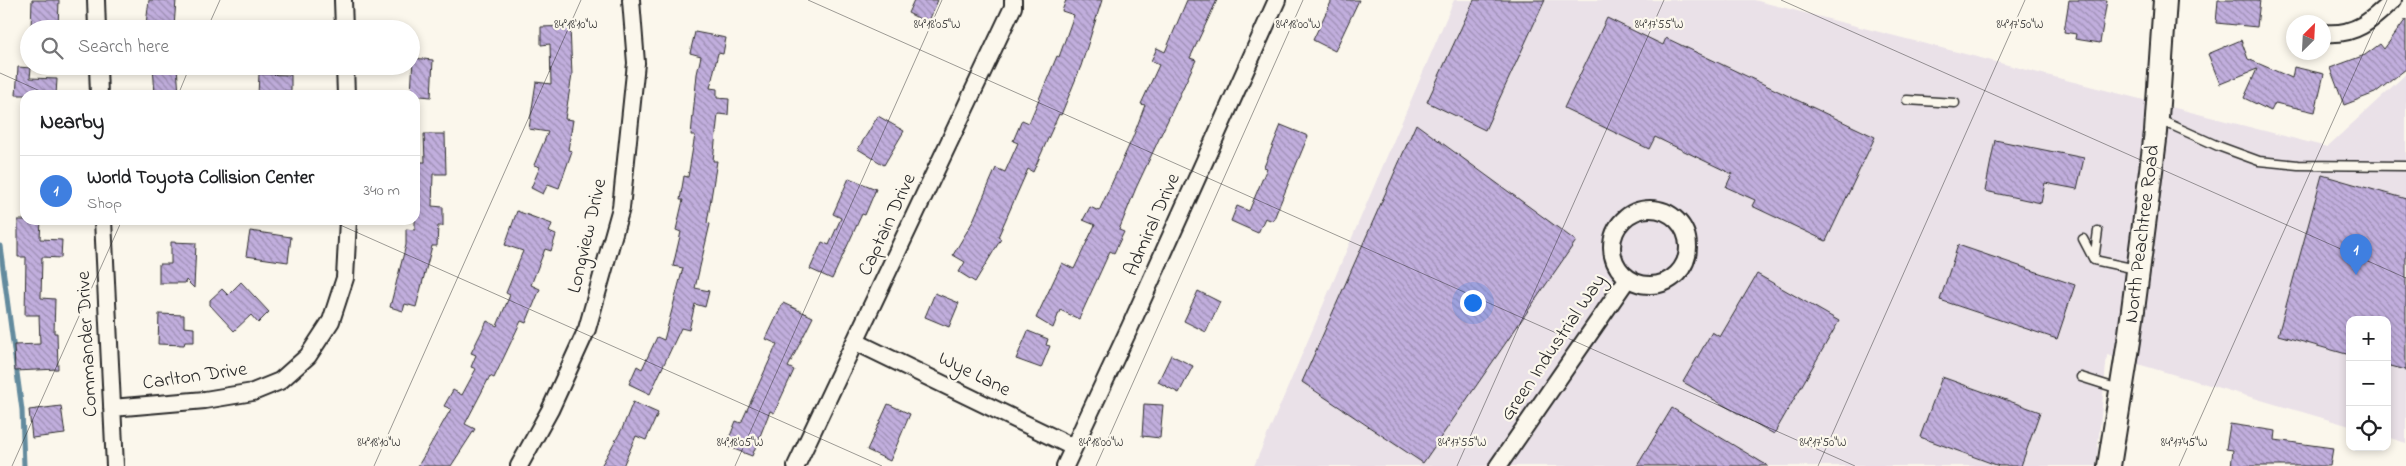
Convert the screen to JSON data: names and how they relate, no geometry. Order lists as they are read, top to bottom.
{
  "streets": {
    "street": [
      "Captain Drive",
      "Admiral Drive",
      "North Peachtree Road",
      "Longview Drive",
      "Commander Drive",
      "Green Industrial Way",
      "Wye Lane",
      "Carlton Drive"
    ]
  },
  "crossings": [
    ["Captain Drive", "Wye Lane"],
    ["Admiral Drive", "Wye Lane"],
    ["Commander Drive", "Carlton Drive"]
  ],
  "north": "top right",
  "page": {
    "search": "Search here",
    "heading": "Nearby",
    "list": [
      {
        "mark": "1",
        "name": "World Toyota Collision Center",
        "note": "Shop",
        "value": "340 m"
      }
    ],
    "pins": "1",
    "map_buttons": ["+", "−"]
  },
  "coordinates": [
    "84°18'10\"W",
    "84°18'05\"W",
    "84°17'55\"W",
    "84°18'00\"W",
    "84°17'50\"W",
    "84°17'45\"W"
  ]
}
